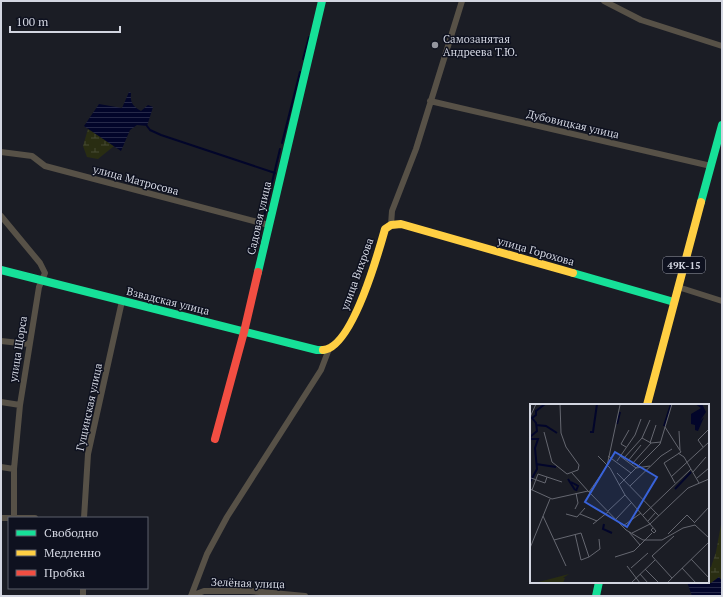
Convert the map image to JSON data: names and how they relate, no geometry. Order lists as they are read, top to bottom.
{
  "streets": {
    "street": [
      "Дубовицкая улица",
      "улица Матросова",
      "Садовая улица",
      "улица Горохова",
      "49К-15",
      "улица Вихрова",
      "Взвадская улица",
      "улица Щорса",
      "Гущинская улица",
      "Зелёная улица"
    ]
  },
  "crossings": [
    ["Дубовицкая улица", "49К-15"],
    ["Дубовицкая улица", "улица Вихрова"],
    ["улица Матросова", "Садовая улица"],
    ["Садовая улица", "Взвадская улица"],
    ["улица Горохова", "49К-15"],
    ["улица Горохова", "улица Вихрова"],
    ["улица Вихрова", "Взвадская улица"],
    ["улица Вихрова", "Зелёная улица"],
    ["Взвадская улица", "улица Щорса"],
    ["Взвадская улица", "Гущинская улица"]
  ],
  "places": ["Самозанятая Андреева Т.Ю."],
  "legend": ["Свободно", "Медленно", "Пробка"],
  "scale_bar": "100 m"
}
